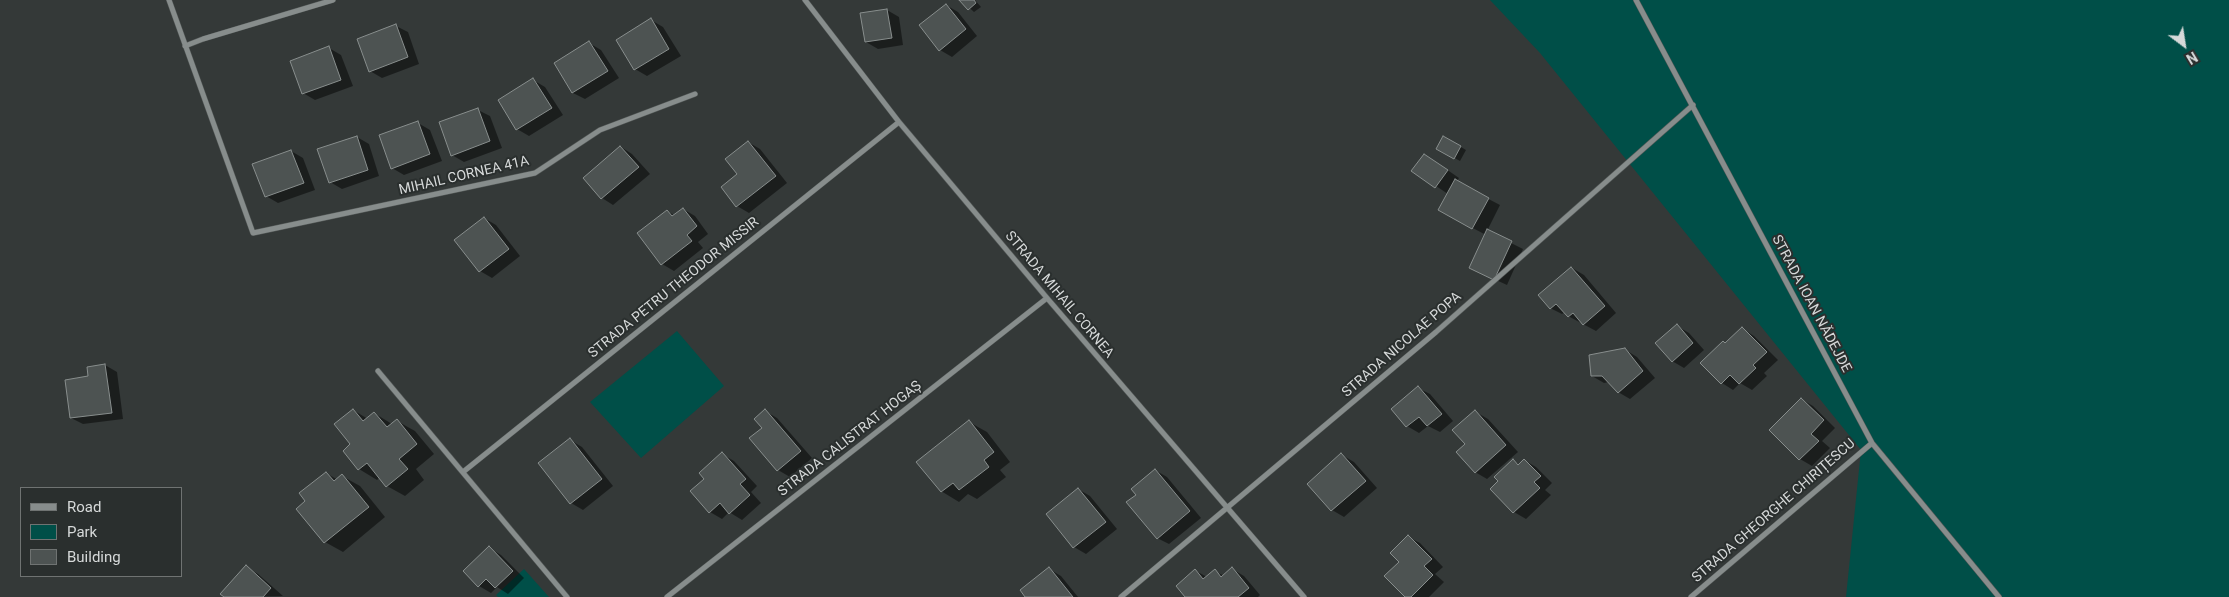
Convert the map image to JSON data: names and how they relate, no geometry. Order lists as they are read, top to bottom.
{
  "streets": {
    "street": [
      "MIHAIL CORNEA 41A",
      "STRADA PETRU THEODOR MISSIR",
      "STRADA MIHAIL CORNEA",
      "STRADA IOAN NĂDEJDE",
      "STRADA NICOLAE POPA",
      "STRADA CALISTRAT HOGAȘ",
      "STRADA GHEORGHE CHIRIȚESCU"
    ]
  },
  "crossings": [
    ["STRADA PETRU THEODOR MISSIR", "STRADA MIHAIL CORNEA"],
    ["STRADA MIHAIL CORNEA", "STRADA NICOLAE POPA"],
    ["STRADA MIHAIL CORNEA", "STRADA CALISTRAT HOGAȘ"],
    ["STRADA IOAN NĂDEJDE", "STRADA NICOLAE POPA"],
    ["STRADA IOAN NĂDEJDE", "STRADA GHEORGHE CHIRIȚESCU"]
  ],
  "legend": ["Road", "Park", "Building"],
  "north": "bottom right"
}
